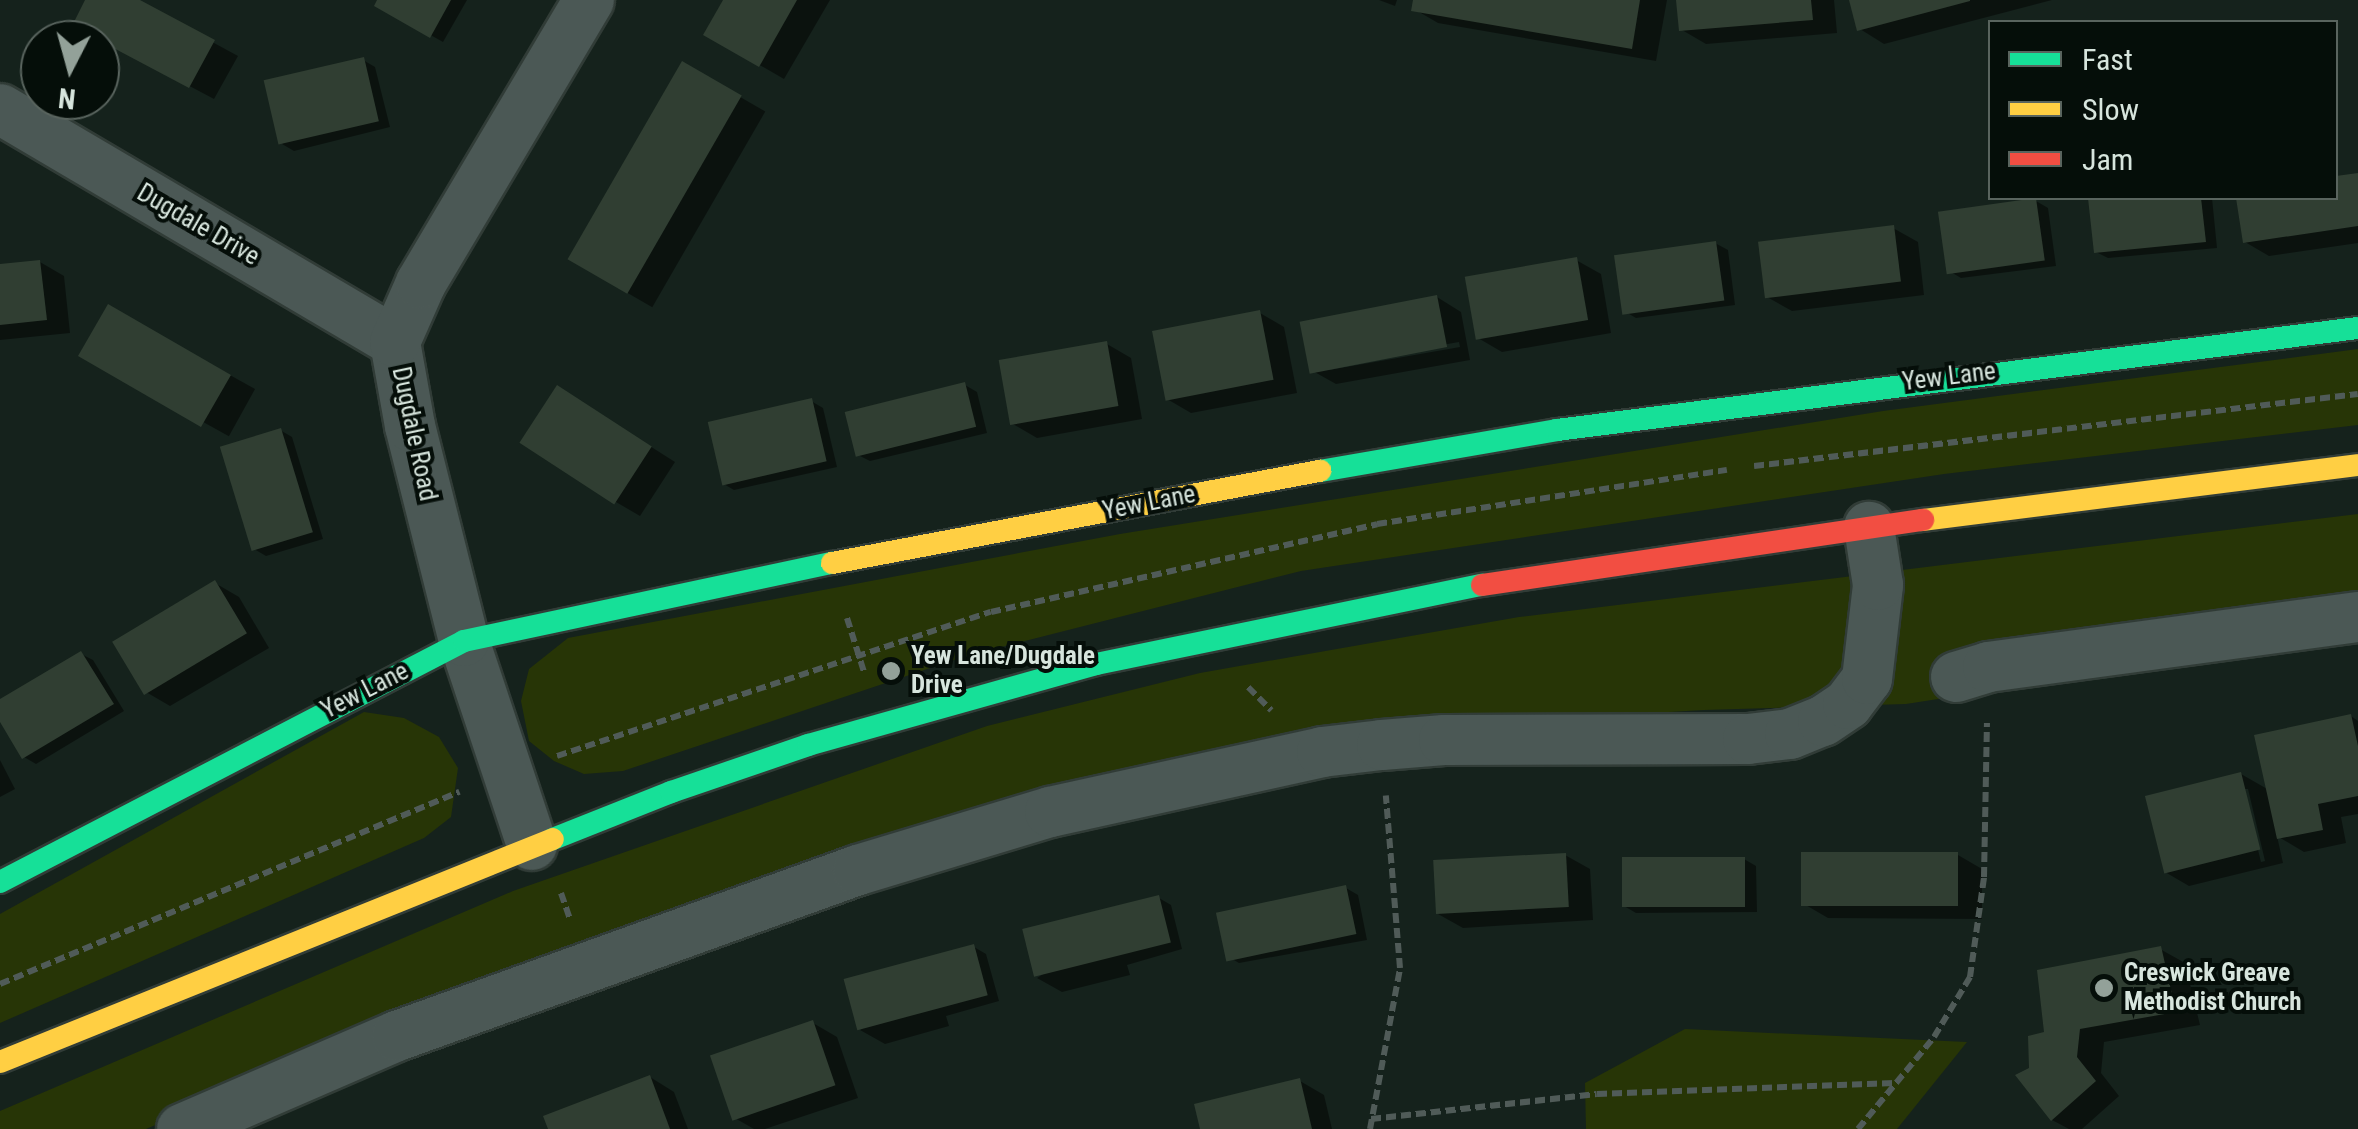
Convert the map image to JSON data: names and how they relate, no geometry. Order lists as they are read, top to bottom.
{
  "streets": {
    "main road": ["Yew Lane"],
    "street": ["Dugdale Drive", "Dugdale Road"]
  },
  "crossings": [
    ["Dugdale Drive", "Dugdale Road"],
    ["Yew Lane", "Dugdale Road"]
  ],
  "places": ["Yew Lane/Dugdale Drive", "Creswick Greave Methodist Church"],
  "legend": ["Fast", "Slow", "Jam"],
  "north": "bottom"
}
